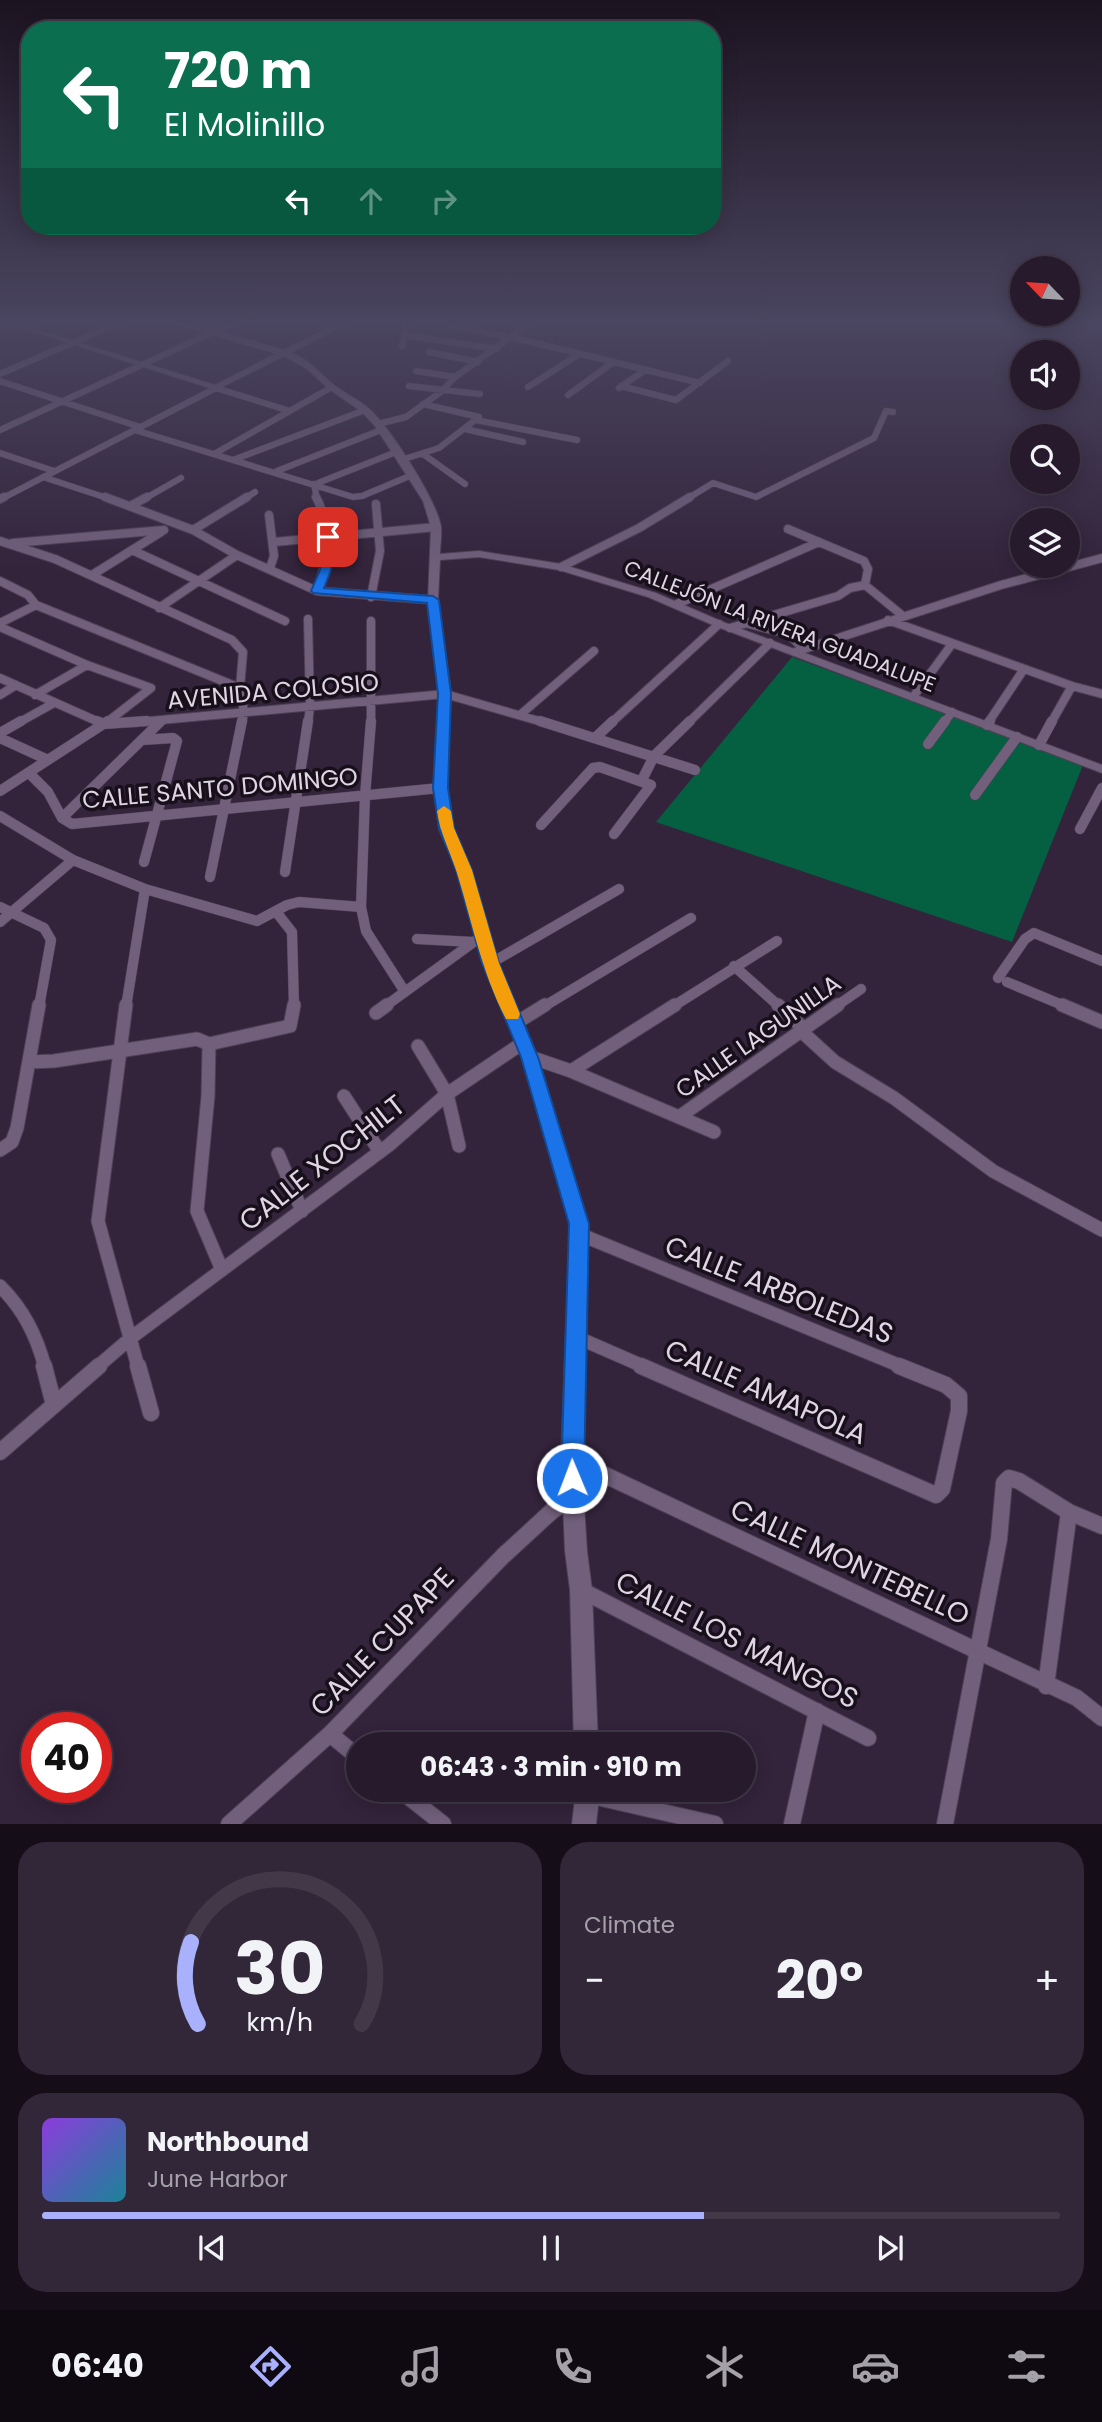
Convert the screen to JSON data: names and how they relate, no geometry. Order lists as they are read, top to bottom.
{
  "streets": {
    "street": [
      "CALLEJÓN LA RIVERA GUADALUPE",
      "AVENIDA COLOSIO",
      "CALLE SANTO DOMINGO",
      "CALLE LAGUNILLA",
      "CALLE XOCHILT",
      "CALLE ARBOLEDAS",
      "CALLE AMAPOLA",
      "CALLE MONTEBELLO",
      "CALLE LOS MANGOS",
      "CALLE CUPAPE"
    ]
  },
  "crossings": [
    ["CALLE ARBOLEDAS", "CALLE AMAPOLA"]
  ],
  "north": "top left",
  "page": {
    "turn": ["720 m", "El Molinillo"],
    "limit": "40",
    "trip": "06:43 · 3 min · 910 m",
    "tile": "Climate",
    "heat": ["−", "20°", "+"],
    "song": ["Northbound", "June Harbor"],
    "tabs": "06:40",
    "gauge": ["30", "km/h"]
  }
}
